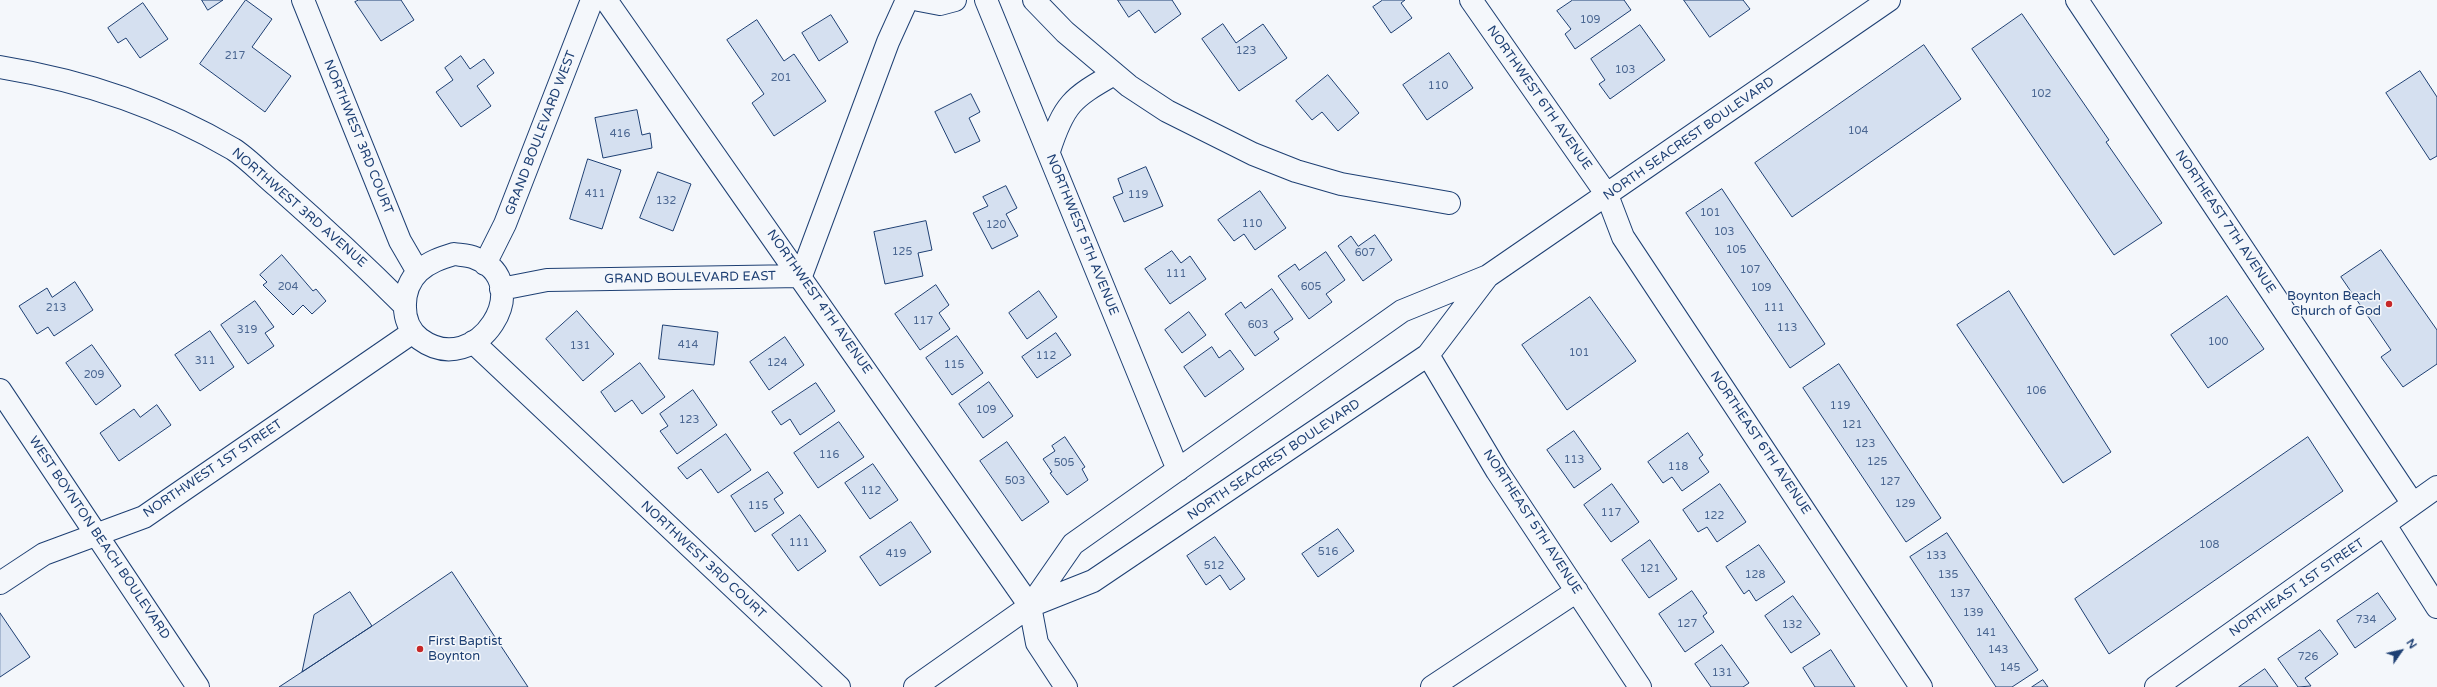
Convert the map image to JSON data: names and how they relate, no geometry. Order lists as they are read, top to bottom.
{
  "streets": {
    "street": [
      "NORTHWEST 6TH AVENUE",
      "GRAND BOULEVARD WEST",
      "NORTHWEST 3RD COURT",
      "NORTH SEACREST BOULEVARD",
      "NORTHWEST 3RD AVENUE",
      "NORTHEAST 7TH AVENUE",
      "NORTHWEST 5TH AVENUE",
      "GRAND BOULEVARD EAST",
      "NORTHWEST 4TH AVENUE",
      "NORTHEAST 6TH AVENUE",
      "NORTHWEST 1ST STREET",
      "NORTHEAST 5TH AVENUE",
      "WEST BOYNTON BEACH BOULEVARD",
      "NORTHEAST 1ST STREET"
    ]
  },
  "crossings": [
    ["NORTHWEST 6TH AVENUE", "NORTH SEACREST BOULEVARD"],
    ["NORTHWEST 6TH AVENUE", "NORTHEAST 6TH AVENUE"],
    ["GRAND BOULEVARD WEST", "NORTHWEST 3RD COURT"],
    ["GRAND BOULEVARD WEST", "NORTHWEST 3RD AVENUE"],
    ["GRAND BOULEVARD WEST", "GRAND BOULEVARD EAST"],
    ["GRAND BOULEVARD WEST", "NORTHWEST 1ST STREET"],
    ["NORTHWEST 3RD COURT", "NORTHWEST 3RD AVENUE"],
    ["NORTHWEST 3RD COURT", "GRAND BOULEVARD EAST"],
    ["NORTHWEST 3RD COURT", "NORTHWEST 1ST STREET"],
    ["NORTH SEACREST BOULEVARD", "NORTHWEST 5TH AVENUE"],
    ["NORTH SEACREST BOULEVARD", "NORTHWEST 4TH AVENUE"],
    ["NORTH SEACREST BOULEVARD", "NORTHEAST 6TH AVENUE"],
    ["NORTH SEACREST BOULEVARD", "NORTHEAST 5TH AVENUE"],
    ["NORTHWEST 3RD AVENUE", "GRAND BOULEVARD EAST"],
    ["NORTHWEST 3RD AVENUE", "NORTHWEST 1ST STREET"],
    ["NORTHEAST 7TH AVENUE", "NORTHEAST 1ST STREET"],
    ["GRAND BOULEVARD EAST", "NORTHWEST 4TH AVENUE"],
    ["GRAND BOULEVARD EAST", "NORTHWEST 1ST STREET"],
    ["NORTHWEST 1ST STREET", "WEST BOYNTON BEACH BOULEVARD"]
  ],
  "places": ["Boynton Beach Church of God", "First Baptist Boynton"],
  "house_numbers": [
    "109",
    "123",
    "217",
    "103",
    "201",
    "110",
    "102",
    "104",
    "416",
    "411",
    "119",
    "132",
    "101",
    "110",
    "120",
    "103",
    "105",
    "125",
    "607",
    "107",
    "111",
    "204",
    "605",
    "109",
    "213",
    "111",
    "117",
    "603",
    "113",
    "319",
    "100",
    "414",
    "131",
    "101",
    "112",
    "311",
    "124",
    "115",
    "209",
    "106",
    "119",
    "109",
    "123",
    "121",
    "123",
    "116",
    "113",
    "125",
    "505",
    "118",
    "503",
    "127",
    "112",
    "129",
    "115",
    "117",
    "122",
    "111",
    "108",
    "516",
    "419",
    "133",
    "512",
    "121",
    "128",
    "135",
    "137",
    "139",
    "734",
    "127",
    "132",
    "141",
    "143",
    "726",
    "145",
    "131"
  ],
  "north": "top right"
}
